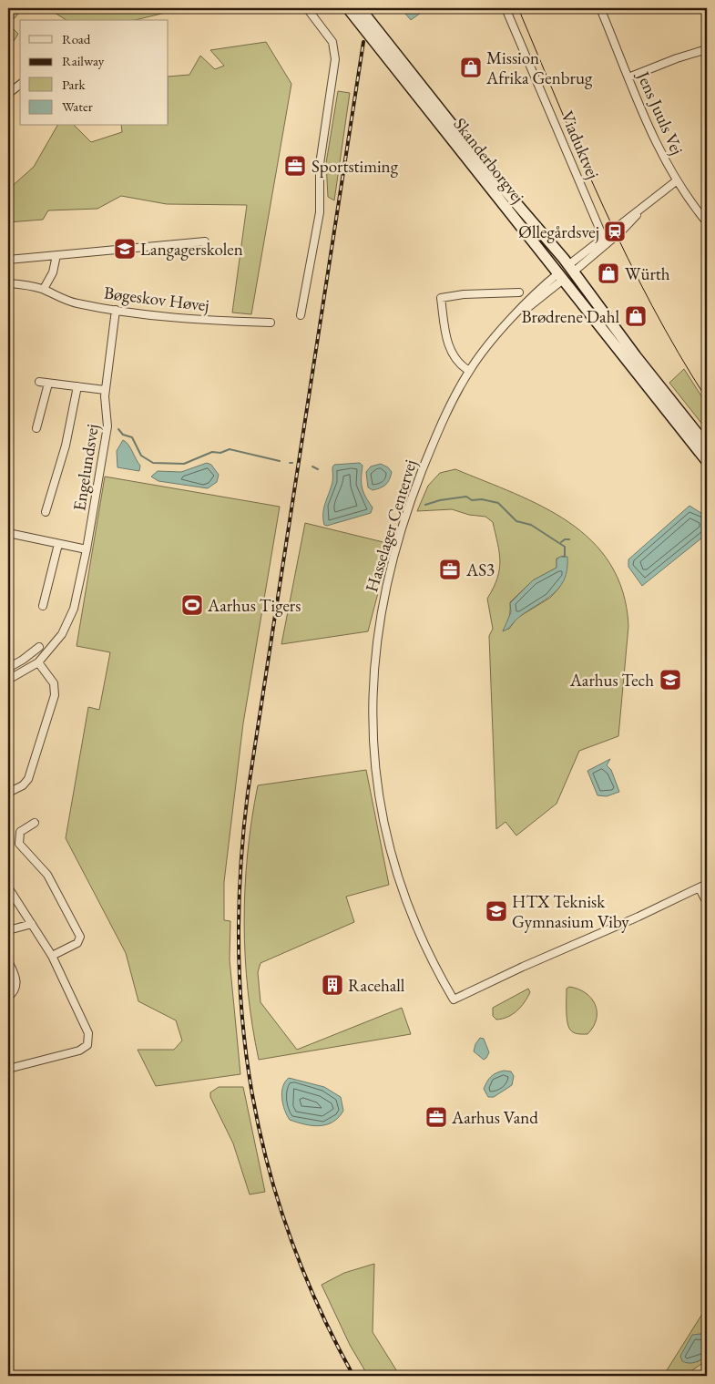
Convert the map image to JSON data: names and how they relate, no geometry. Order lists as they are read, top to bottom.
{
  "streets": {
    "main road": ["Skanderborgvej"],
    "street": [
      "Jens Juuls Vej",
      "Viaduktvej",
      "Bøgeskov Høvej",
      "Engelundsvej",
      "Hasselager Centervej"
    ]
  },
  "crossings": [
    ["Skanderborgvej", "Hasselager Centervej"],
    ["Bøgeskov Høvej", "Engelundsvej"]
  ],
  "places": {
    "shop": ["Mission Afrika Genbrug", "Würth", "Brødrene Dahl"],
    "office": ["Sportstiming", "AS3", "Aarhus Vand"],
    "station": ["Øllegårdsvej"],
    "school or university": ["Langagerskolen", "Aarhus Tech", "HTX Teknisk Gymnasium Viby"],
    "sports": ["Aarhus Tigers"],
    "building": ["Racehall"]
  },
  "legend": [
    "Road",
    "Railway",
    "Park",
    "Water"
  ]
}
